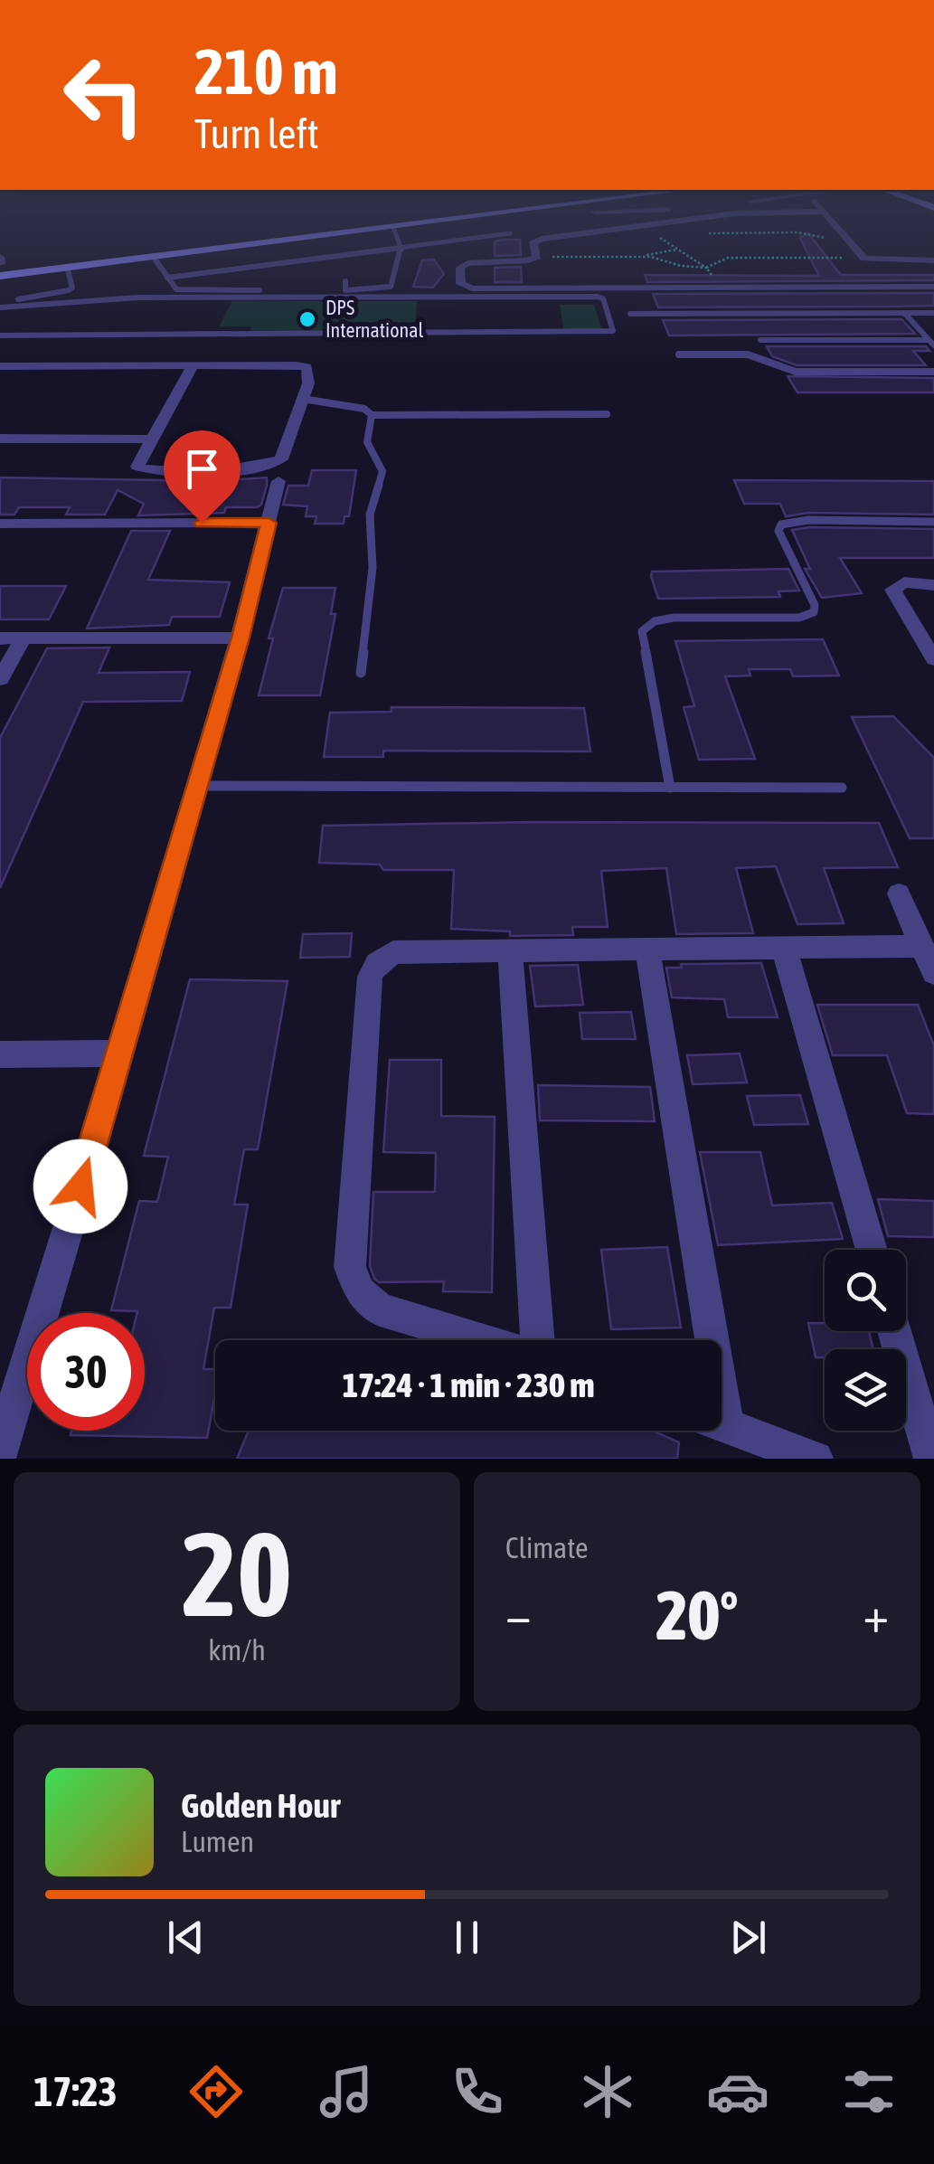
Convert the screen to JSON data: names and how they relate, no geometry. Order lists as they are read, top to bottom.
{
  "places": ["DPS International"],
  "page": {
    "turn": ["210 m", "Turn left"],
    "limit": "30",
    "trip": "17:24 · 1 min · 230 m",
    "tile": [
      ["20", "km/h"],
      "Climate"
    ],
    "heat": ["−", "20°", "+"],
    "song": ["Golden Hour", "Lumen"],
    "tabs": "17:23"
  }
}
